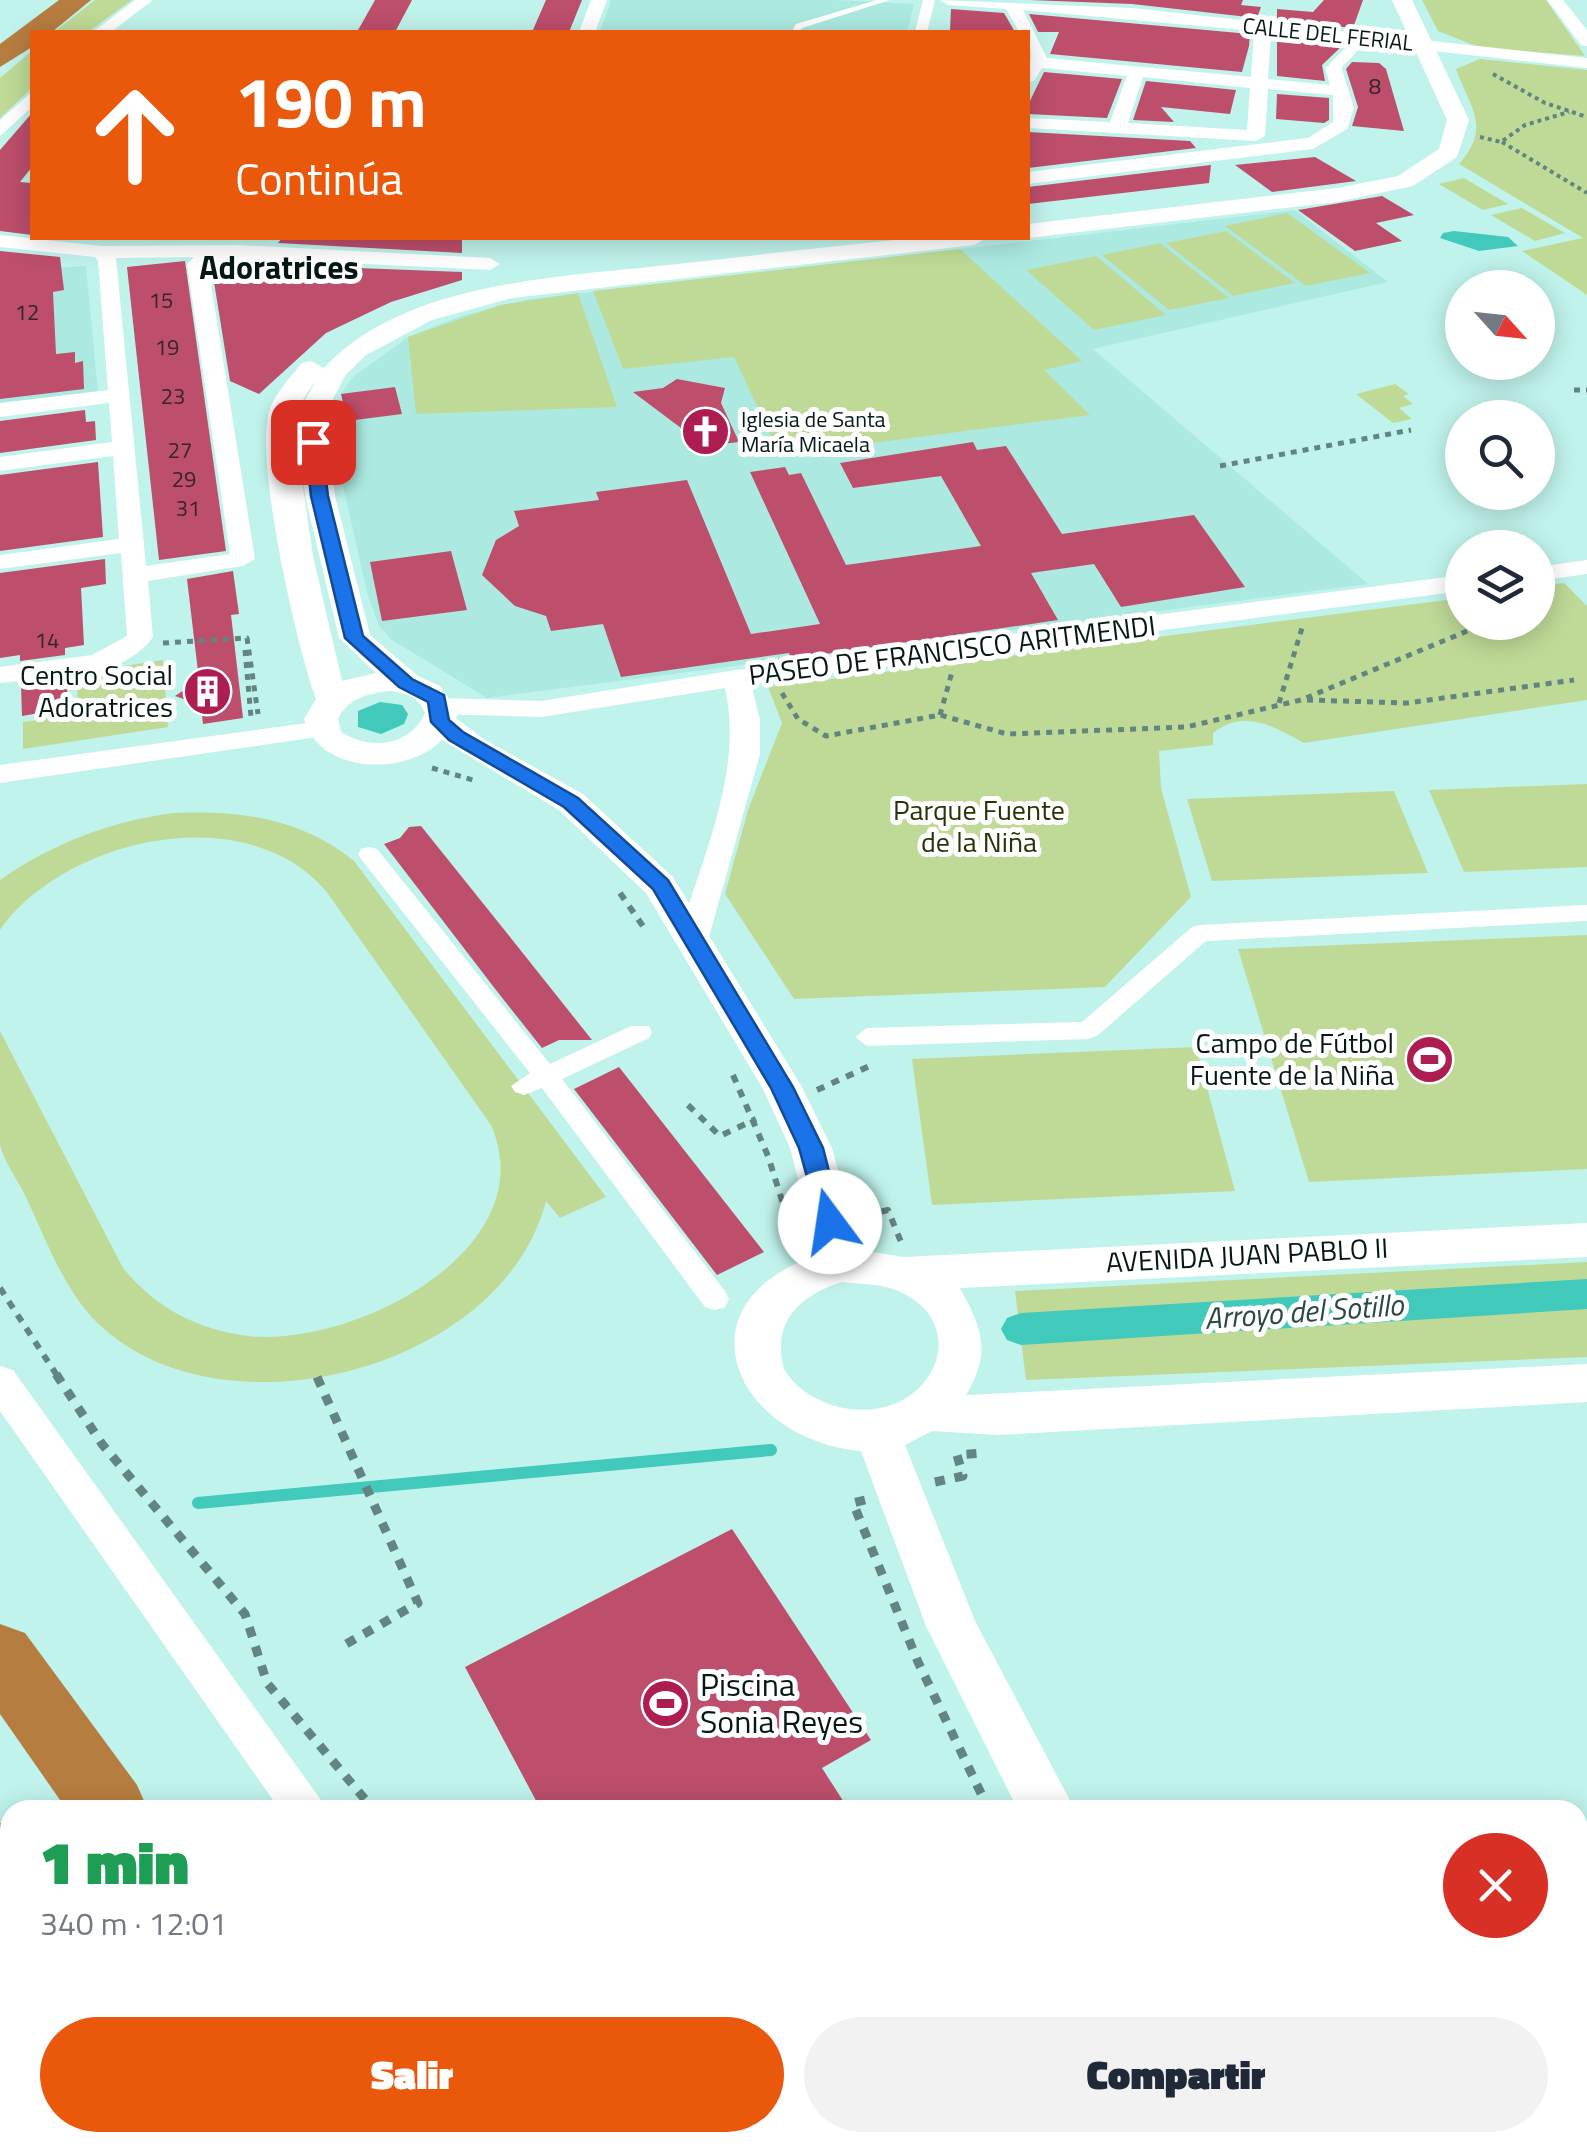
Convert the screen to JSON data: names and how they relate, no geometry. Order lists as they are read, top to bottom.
{
  "streets": {
    "street": ["CALLE DEL FERIAL", "PASEO DE FRANCISCO ARITMENDI", "AVENIDA JUAN PABLO II"]
  },
  "districts": ["Adoratrices"],
  "water": ["Arroyo del Sotillo"],
  "parks": ["Parque Fuente de la Niña"],
  "places": {
    "church": ["Iglesia de Santa María Micaela"],
    "building": ["Centro Social Adoratrices"],
    "sports": ["Campo de Fútbol Fuente de la Niña", "Piscina Sonia Reyes"]
  },
  "house_numbers": [
    "8",
    "15",
    "12",
    "19",
    "23",
    "27",
    "29",
    "31",
    "14"
  ],
  "north": "bottom right",
  "page": {
    "turn": ["190 m", "Continúa"],
    "heading": ["1 min", "340 m · 12:01"],
    "buttons": ["Salir", "Compartir"]
  }
}
